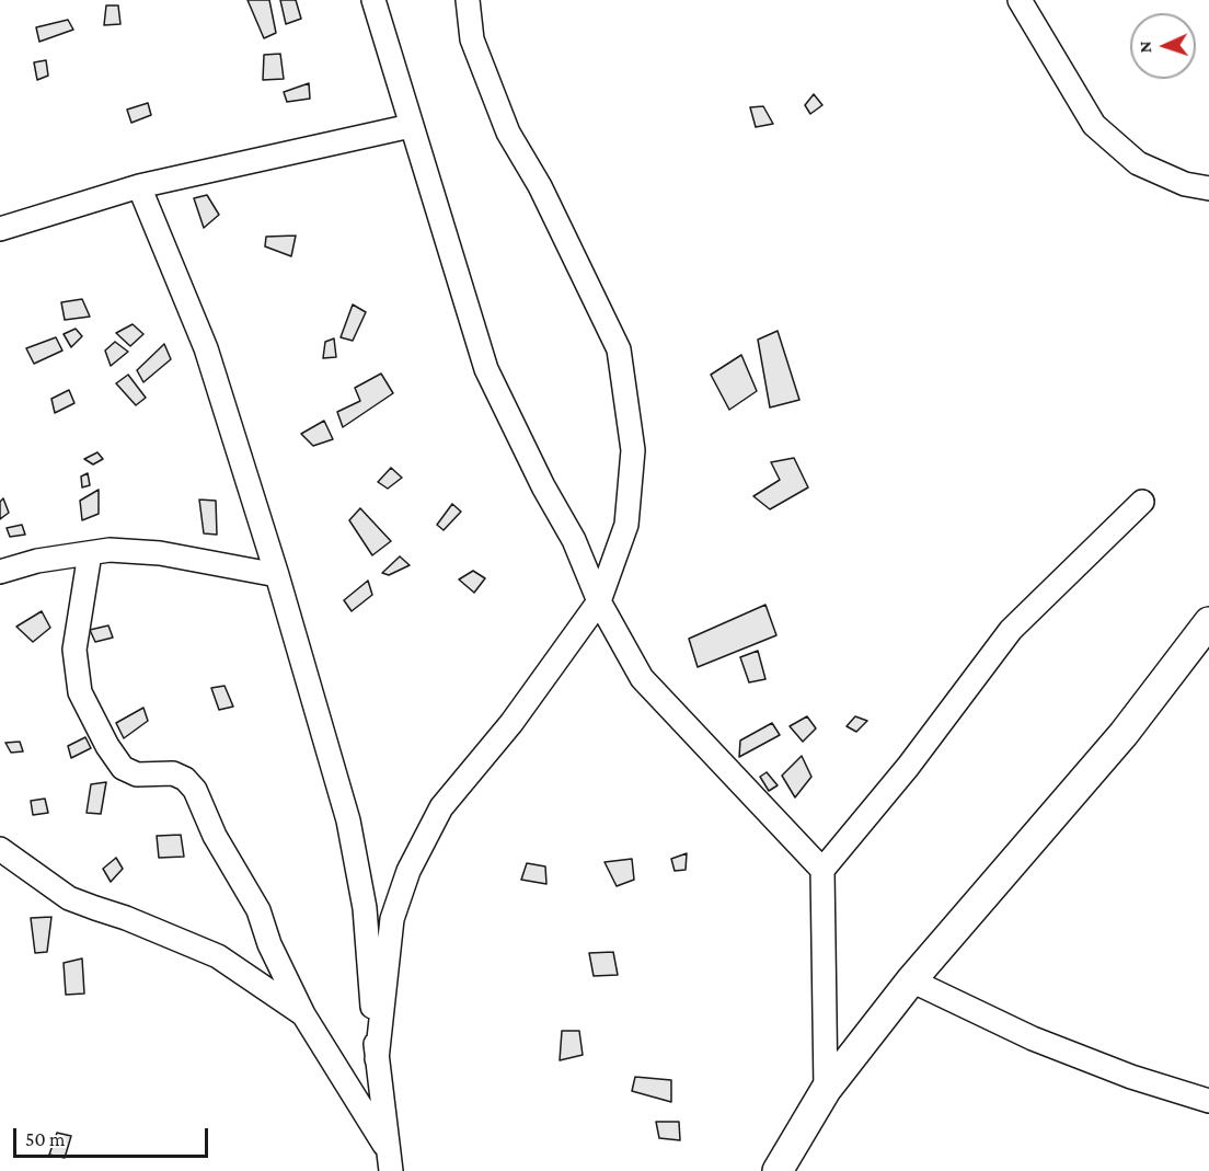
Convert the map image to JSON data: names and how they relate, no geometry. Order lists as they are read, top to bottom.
{
  "scale_bar": "50 m",
  "north": "left"
}
